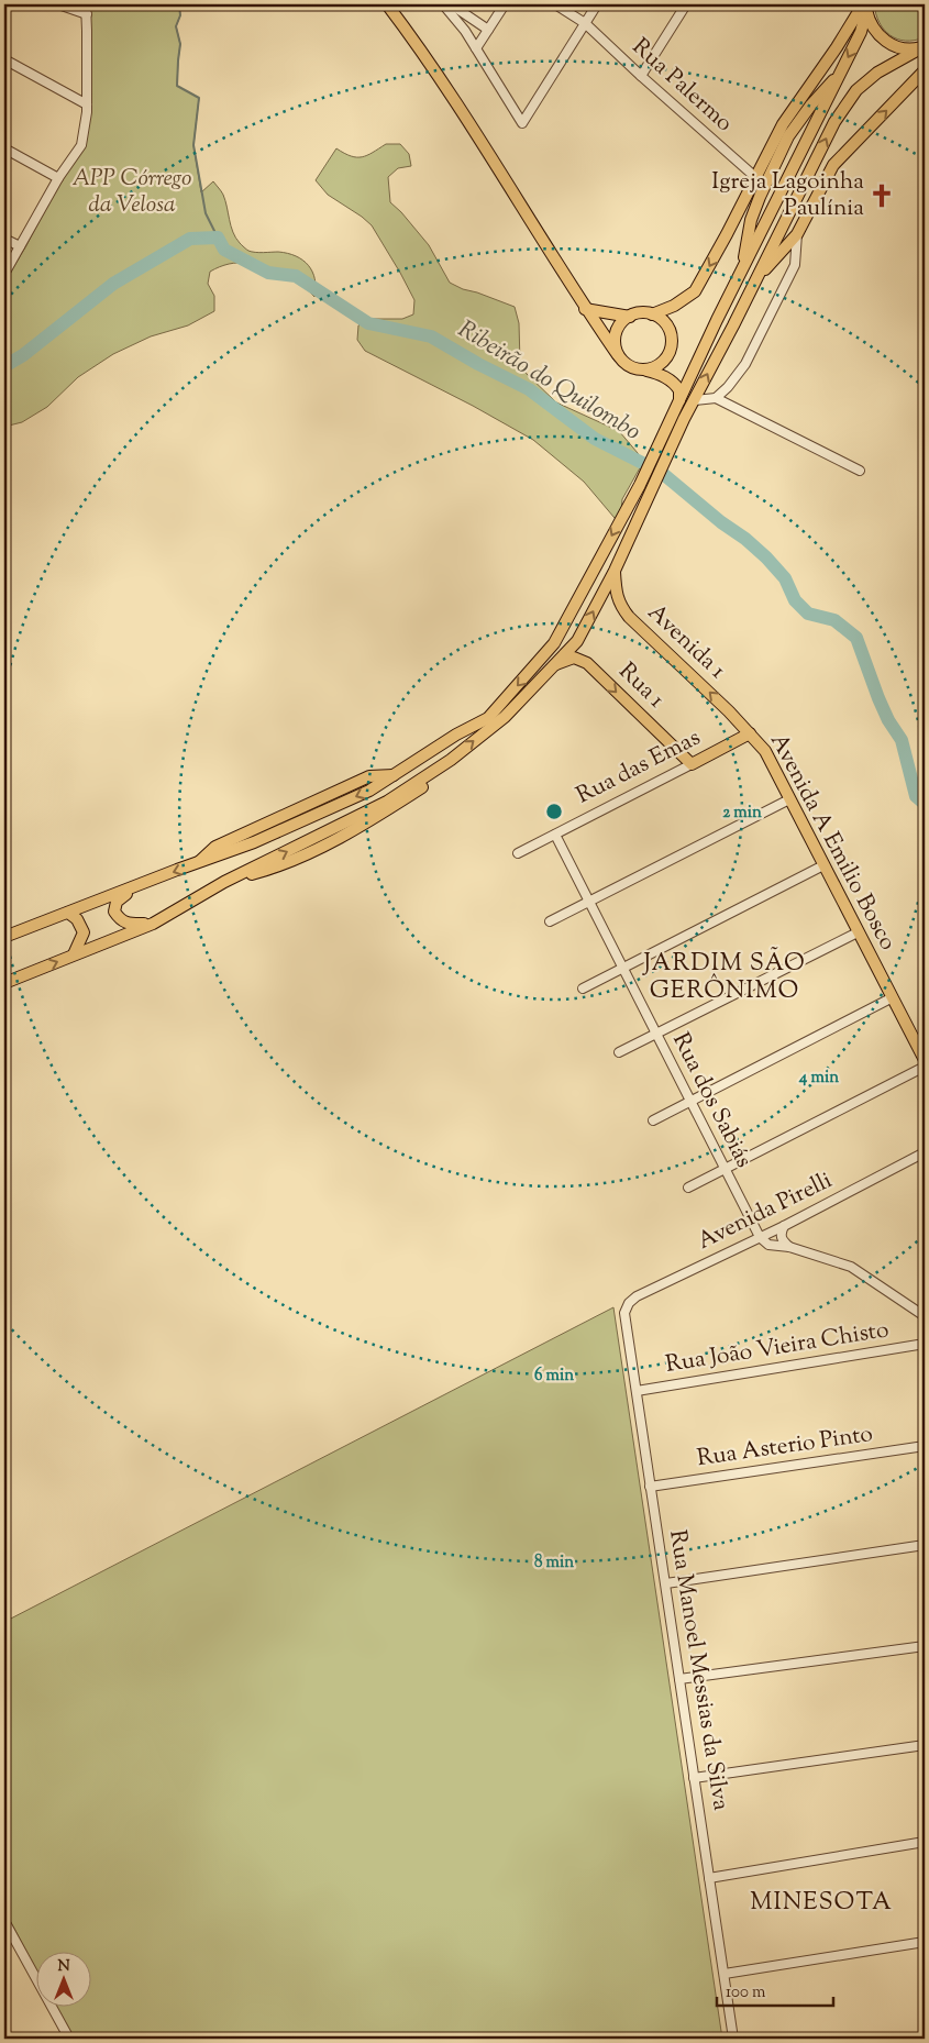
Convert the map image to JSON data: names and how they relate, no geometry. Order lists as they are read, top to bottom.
{
  "streets": {
    "main road": [
      "Avenida 1",
      "Rua 1",
      "Rua das Emas",
      "Avenida A Emilio Bosco"
    ],
    "street": [
      "Rua Palermo",
      "Rua dos Sabiás",
      "Avenida Pirelli",
      "Rua João Vieira Chisto",
      "Rua Asterio Pinto",
      "Rua Manoel Messias da Silva"
    ]
  },
  "crossings": [
    ["Avenida 1", "Rua das Emas"],
    ["Avenida 1", "Avenida A Emilio Bosco"],
    ["Rua 1", "Rua das Emas"],
    ["Rua das Emas", "Avenida A Emilio Bosco"],
    ["Rua das Emas", "Rua dos Sabiás"],
    ["Rua dos Sabiás", "Avenida Pirelli"],
    ["Avenida Pirelli", "Rua Manoel Messias da Silva"],
    ["Rua João Vieira Chisto", "Rua Manoel Messias da Silva"],
    ["Rua Asterio Pinto", "Rua Manoel Messias da Silva"]
  ],
  "one_way": ["Avenida 1", "Rua 1"],
  "districts": ["JARDIM SÃO GERÔNIMO", "MINESOTA"],
  "water": ["Ribeirão do Quilombo"],
  "parks": ["APP Córrego da Velosa"],
  "places": {
    "church": ["Igreja Lagoinha Paulínia"]
  },
  "scale_bar": "100 m",
  "north": "top",
  "rings": [
    "2 min",
    "4 min",
    "6 min",
    "8 min"
  ]
}
